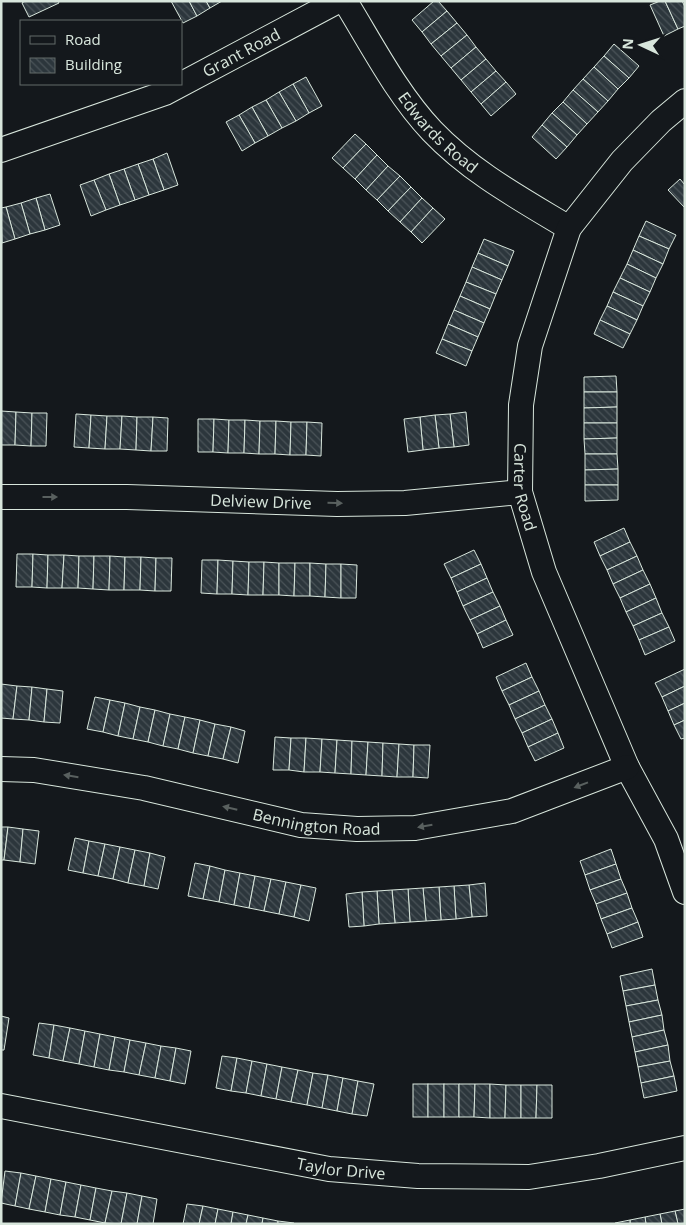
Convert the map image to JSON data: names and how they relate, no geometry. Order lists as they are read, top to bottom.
{
  "streets": {
    "street": [
      "Grant Road",
      "Edwards Road",
      "Carter Road",
      "Delview Drive",
      "Bennington Road",
      "Taylor Drive"
    ]
  },
  "crossings": [
    ["Edwards Road", "Carter Road"],
    ["Carter Road", "Delview Drive"],
    ["Carter Road", "Bennington Road"]
  ],
  "one_way": ["Delview Drive", "Bennington Road"],
  "legend": ["Road", "Building"],
  "north": "left"
}
